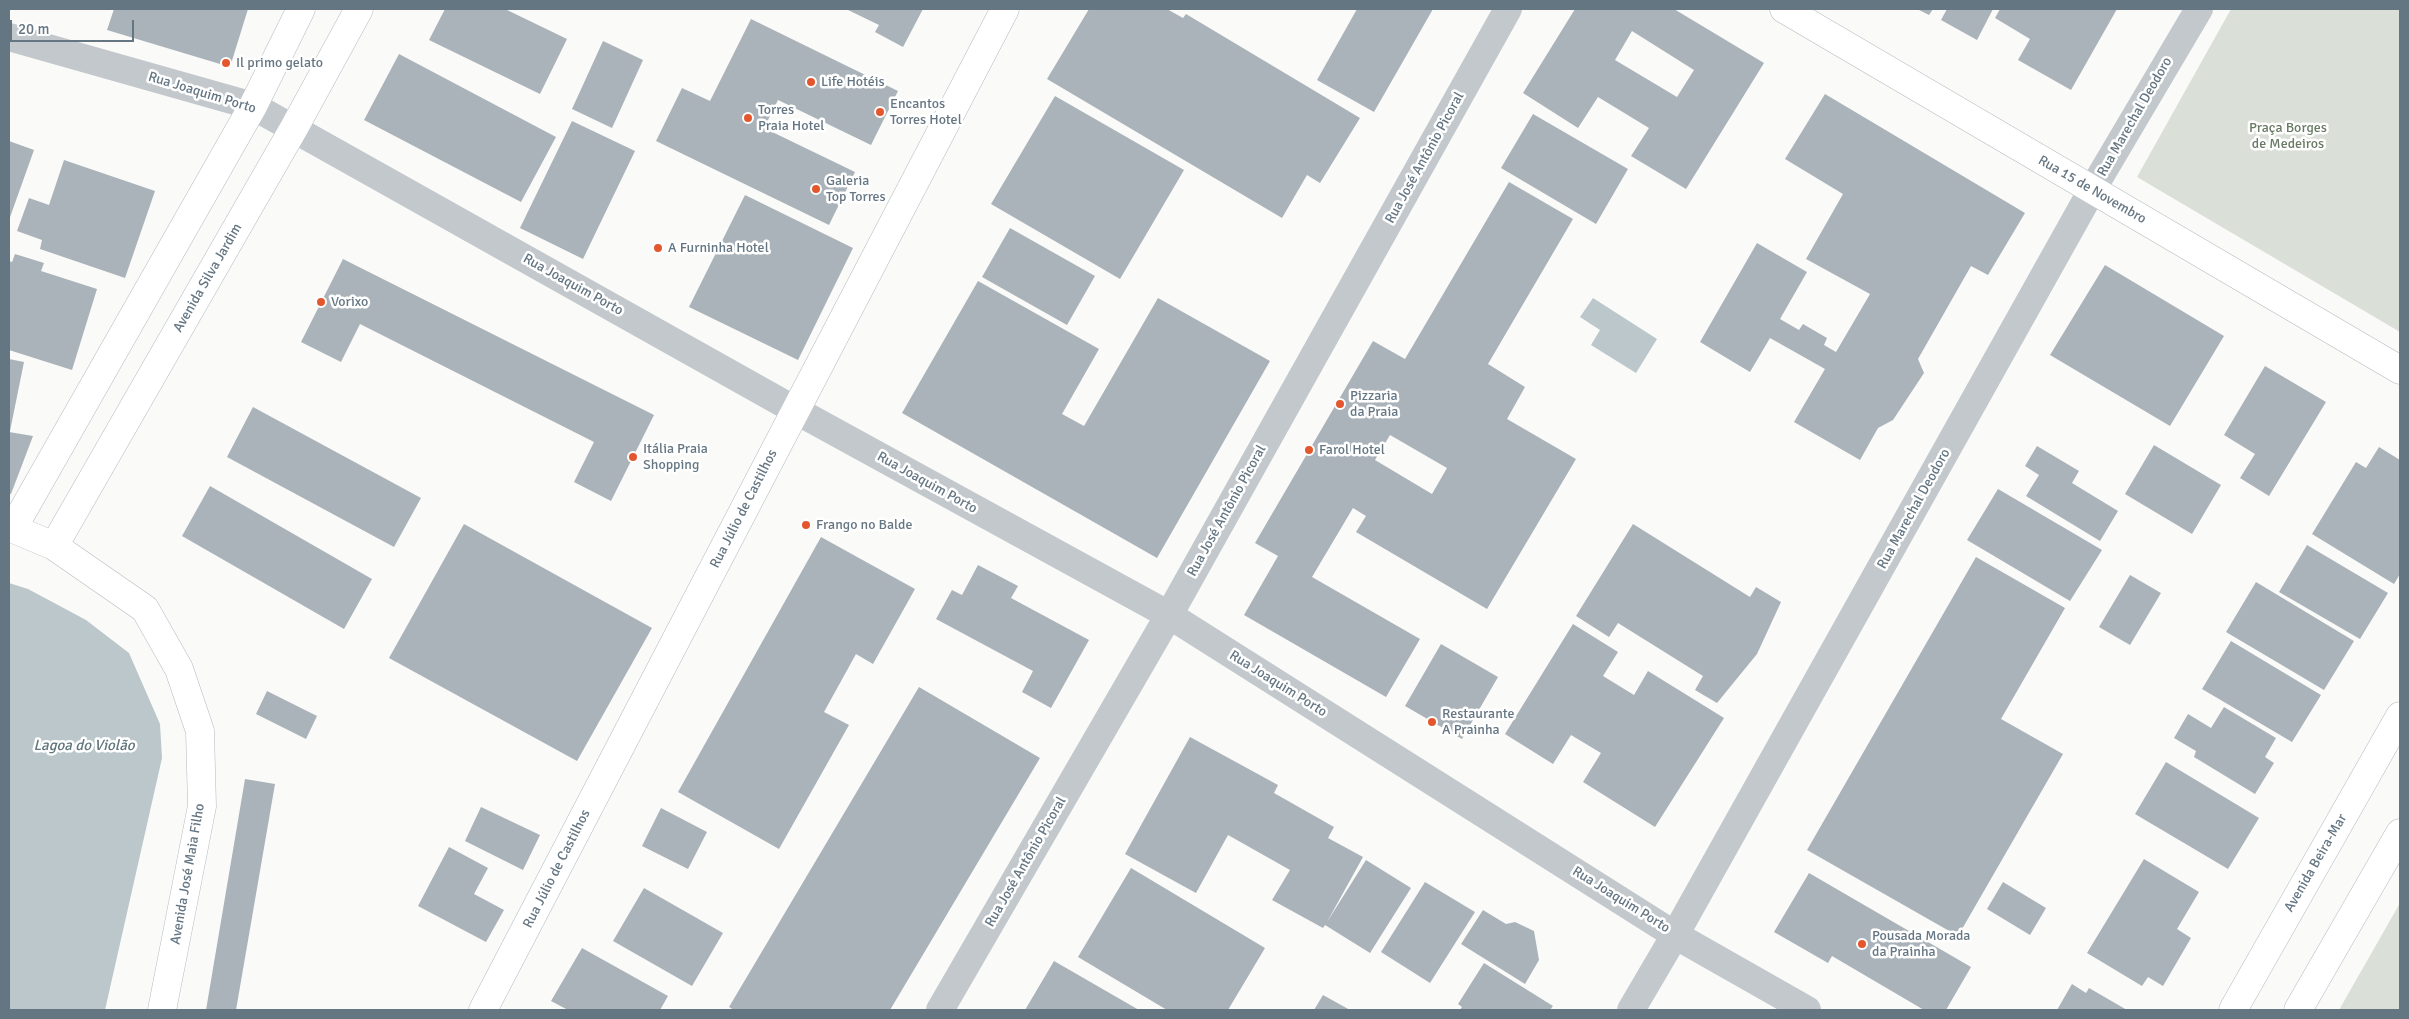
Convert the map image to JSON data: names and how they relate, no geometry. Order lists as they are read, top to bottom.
{
  "streets": {
    "street": [
      "Rua Joaquim Porto",
      "Rua Marechal Deodoro",
      "Rua José Antônio Picoral",
      "Rua 15 de Novembro",
      "Avenida Silva Jardim",
      "Rua Júlio de Castilhos",
      "Avenida Beira-Mar",
      "Avenida José Maia Filho"
    ]
  },
  "crossings": [
    ["Rua Joaquim Porto", "Rua Marechal Deodoro"],
    ["Rua Joaquim Porto", "Rua José Antônio Picoral"],
    ["Rua Joaquim Porto", "Avenida Silva Jardim"],
    ["Rua Joaquim Porto", "Rua Júlio de Castilhos"],
    ["Rua Marechal Deodoro", "Rua 15 de Novembro"],
    ["Avenida Silva Jardim", "Avenida José Maia Filho"]
  ],
  "water": ["Lagoa do Violão"],
  "parks": ["Praça Borges de Medeiros"],
  "places": [
    "Il primo gelato",
    "Life Hotéis",
    "Encantos Torres Hotel",
    "Torres Praia Hotel",
    "Galeria Top Torres",
    "A Furninha Hotel",
    "Vorixo",
    "Pizzaria da Praia",
    "Farol Hotel",
    "Itália Praia Shopping",
    "Frango no Balde",
    "Restaurante A Prainha",
    "Pousada Morada da Prainha"
  ],
  "scale_bar": "20 m"
}
